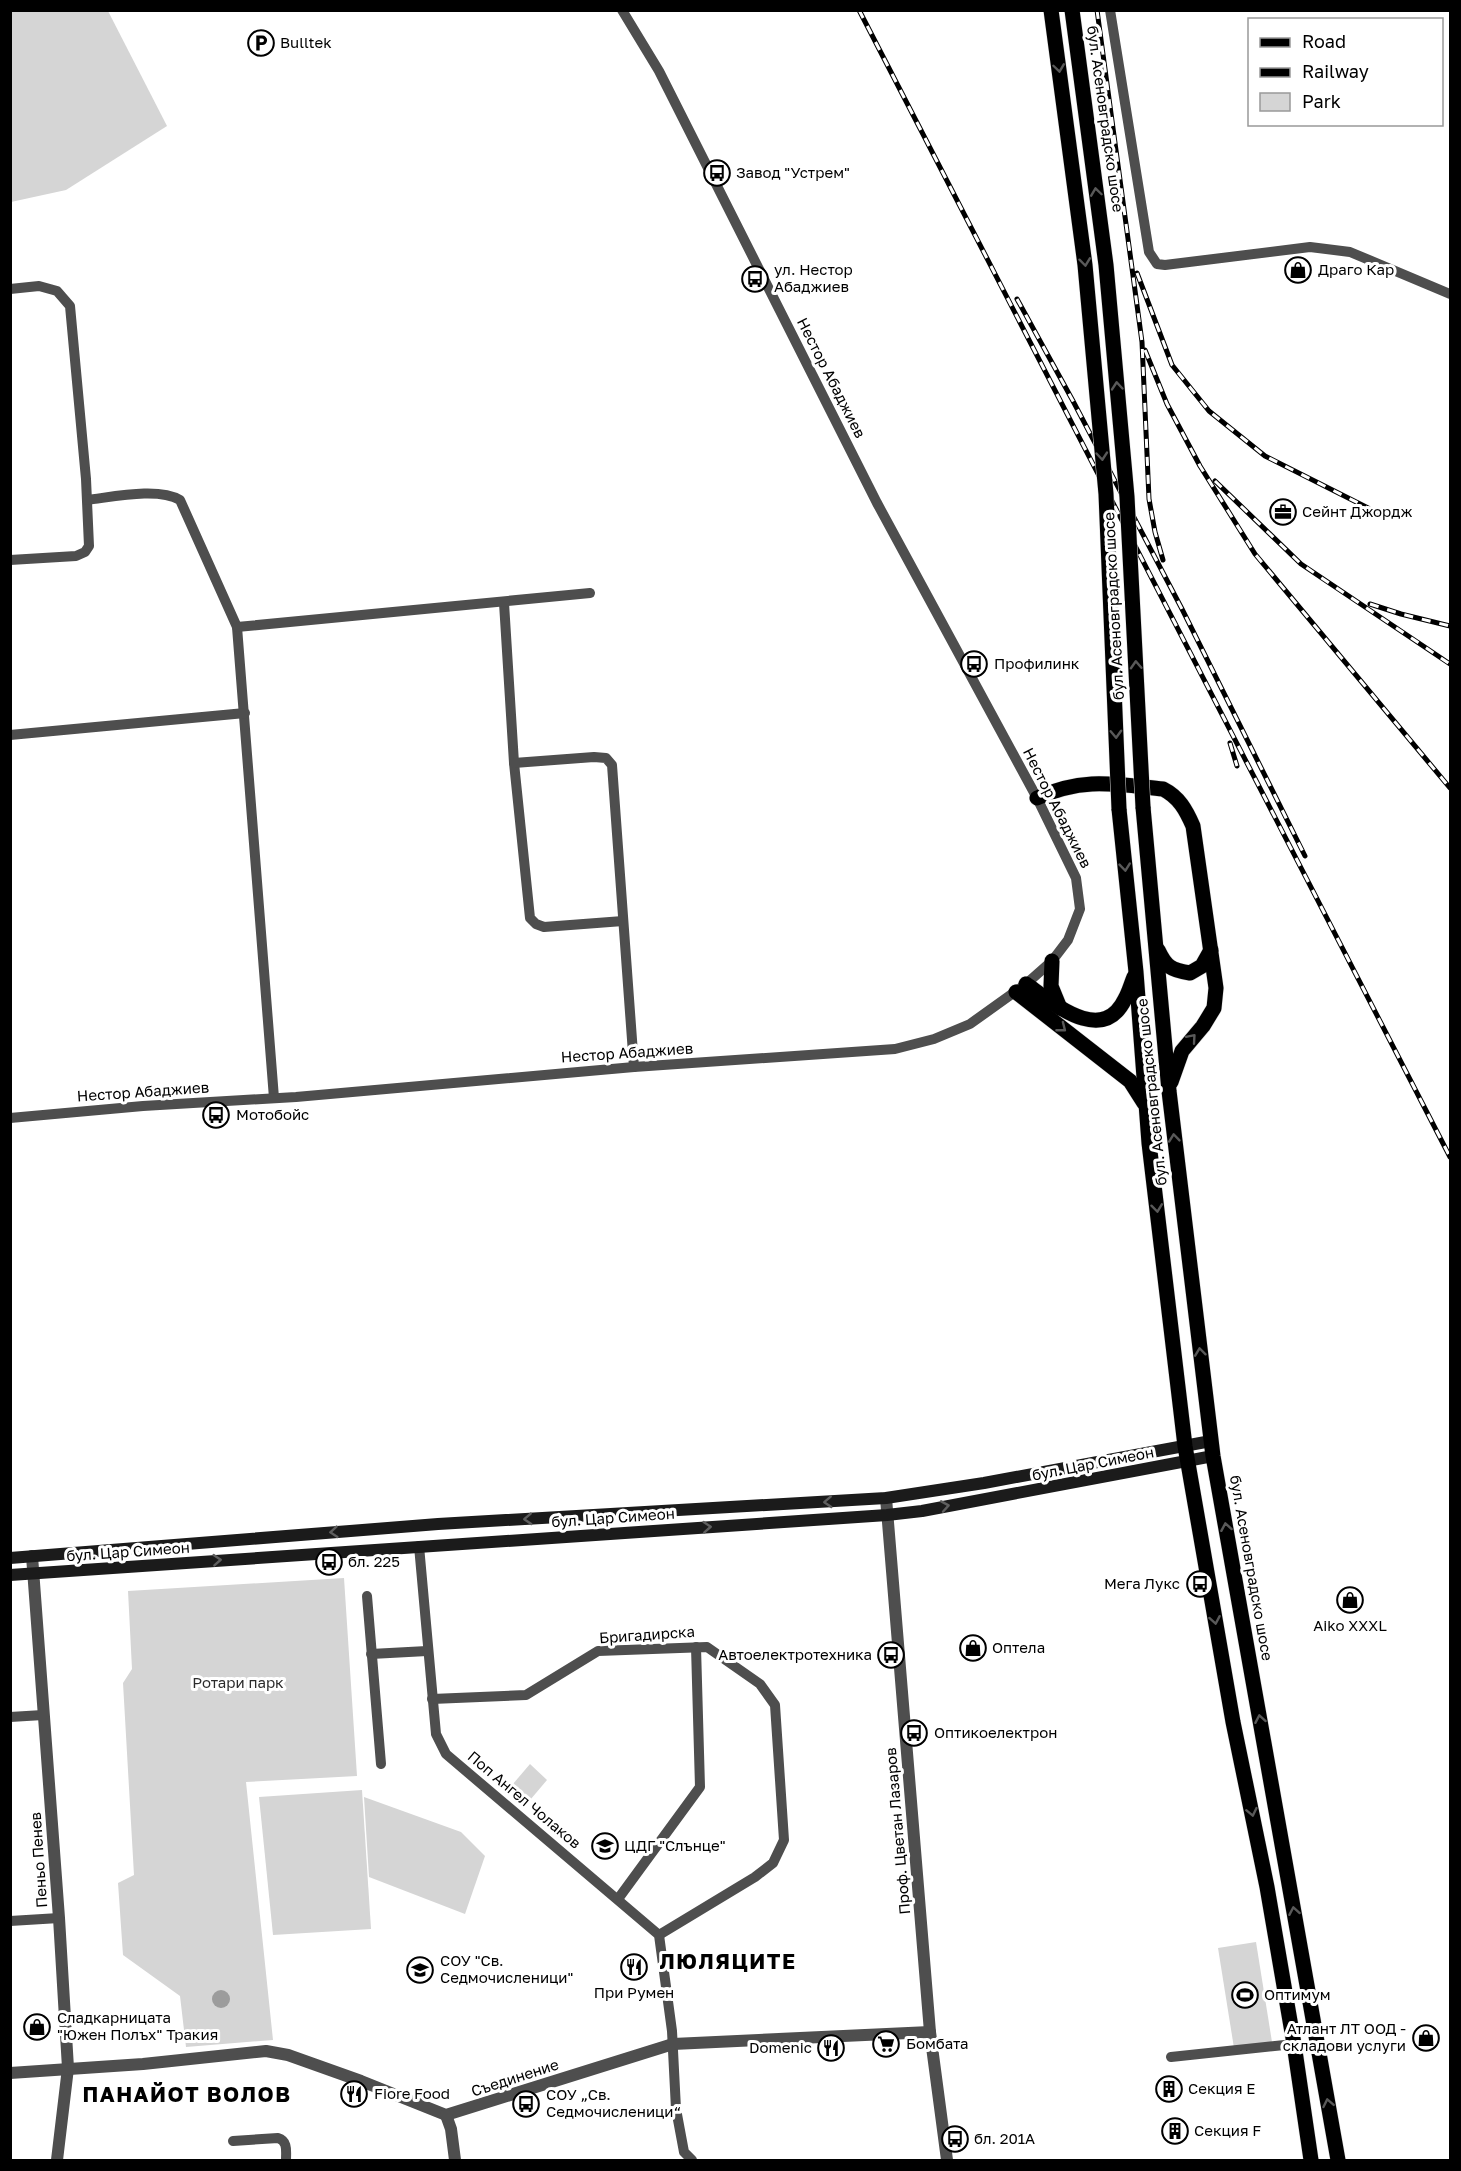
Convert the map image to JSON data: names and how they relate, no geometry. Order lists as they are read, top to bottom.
{
  "streets": {
    "main road": ["бул. Асеновградско шосе", "бул. Цар Симеон"],
    "street": [
      "Нестор Абаджиев",
      "Бригадирска",
      "Поп Ангел Чолаков",
      "Проф. Цветан Лазаров",
      "Пеньо Пенев",
      "Съединение"
    ]
  },
  "crossings": [
    ["бул. Асеновградско шосе", "бул. Цар Симеон"],
    ["бул. Цар Симеон", "Поп Ангел Чолаков"],
    ["бул. Цар Симеон", "Проф. Цветан Лазаров"],
    ["бул. Цар Симеон", "Пеньо Пенев"],
    ["Бригадирска", "Поп Ангел Чолаков"],
    ["Проф. Цветан Лазаров", "Съединение"]
  ],
  "districts": ["ЛЮЛЯЦИТЕ", "ПАНАЙОТ ВОЛОВ"],
  "parks": ["Ротари парк"],
  "places": {
    "parking": ["Bulltek"],
    "bus stop": [
      "Завод \"Устрем\"",
      "ул. Нестор Абаджиев",
      "Профилинк",
      "Мотобойс",
      "бл. 225",
      "Мега Лукс",
      "Автоелектротехника",
      "Оптикоелектрон",
      "СОУ „Св. Седмочисленици“",
      "бл. 201А"
    ],
    "shop": [
      "Драго Кар",
      "Aiko XXXL",
      "Оптела",
      "Сладкарницата \"Южен Полъх\" Тракия",
      "Атлант ЛТ ООД - складови услуги"
    ],
    "office": ["Сейнт Джордж"],
    "school or university": ["ЦДГ \"Слънце\"", "СОУ \"Св. Седмочисленици\""],
    "restaurant": ["При Румен", "Domenic", "Fiore Food"],
    "sports": ["Оптимум"],
    "supermarket": ["Бомбата"],
    "building": ["Секция E", "Секция F"]
  },
  "legend": ["Road", "Railway", "Park"]
}
